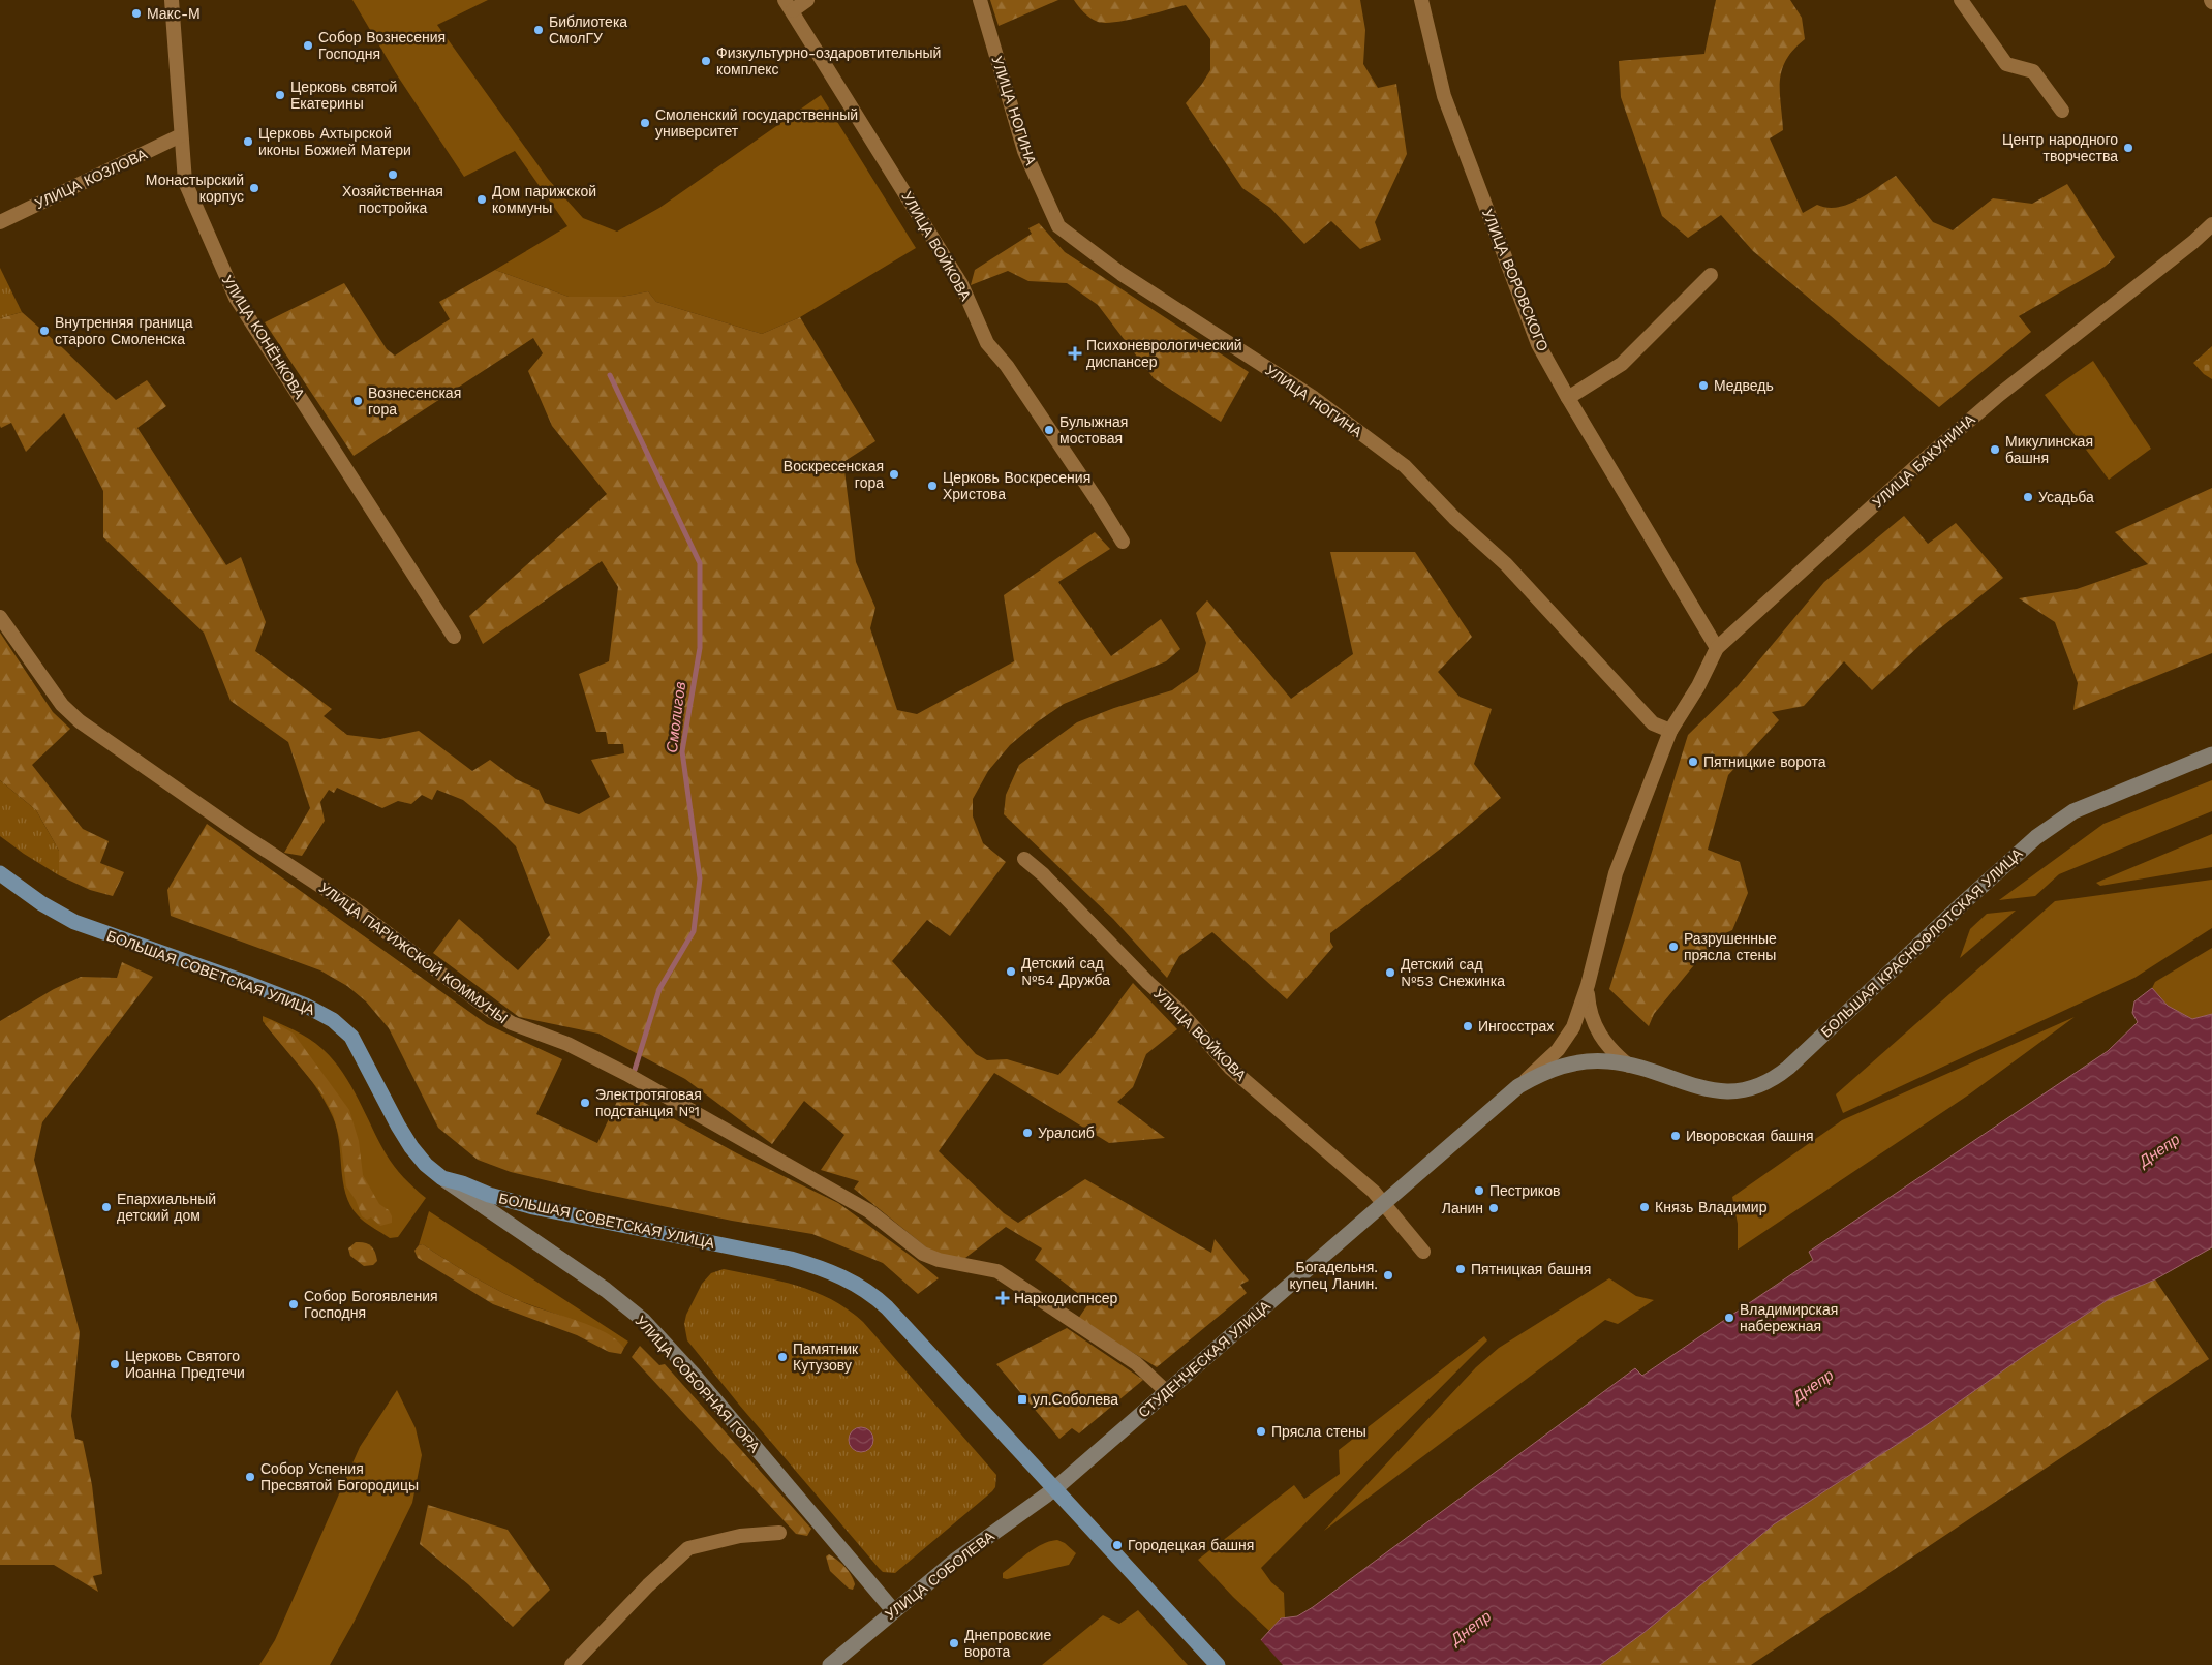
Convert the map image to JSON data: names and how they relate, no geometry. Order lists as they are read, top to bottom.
{
  "streets": {
    "main road": [
      "БОЛЬШАЯ КРАСНОФЛОТСКАЯ УЛИЦА",
      "БОЛЬШАЯ СОВЕТСКАЯ УЛИЦА",
      "СТУДЕНЧЕСКАЯ УЛИЦА",
      "УЛИЦА СОБОРНАЯ ГОРА",
      "УЛИЦА СОБОЛЕВА"
    ],
    "street": [
      "УЛИЦА НОГИНА",
      "УЛИЦА КОЗЛОВА",
      "УЛИЦА ВОЙКОВА",
      "УЛИЦА ВОРОВСКОГО",
      "УЛИЦА КОНЁНКОВА",
      "УЛИЦА БАКУНИНА",
      "УЛИЦА ПАРИЖСКОЙ КОММУНЫ"
    ]
  },
  "crossings": [
    ["УЛИЦА НОГИНА", "УЛИЦА БАКУНИНА"],
    ["УЛИЦА НОГИНА", "СТУДЕНЧЕСКАЯ УЛИЦА"],
    ["УЛИЦА КОЗЛОВА", "УЛИЦА КОНЁНКОВА"],
    ["УЛИЦА ВОЙКОВА", "СТУДЕНЧЕСКАЯ УЛИЦА"],
    ["УЛИЦА ВОРОВСКОГО", "УЛИЦА БАКУНИНА"],
    ["УЛИЦА БАКУНИНА", "СТУДЕНЧЕСКАЯ УЛИЦА"],
    ["БОЛЬШАЯ КРАСНОФЛОТСКАЯ УЛИЦА", "СТУДЕНЧЕСКАЯ УЛИЦА"],
    ["УЛИЦА ПАРИЖСКОЙ КОММУНЫ", "СТУДЕНЧЕСКАЯ УЛИЦА"],
    ["БОЛЬШАЯ СОВЕТСКАЯ УЛИЦА", "СТУДЕНЧЕСКАЯ УЛИЦА"],
    ["БОЛЬШАЯ СОВЕТСКАЯ УЛИЦА", "УЛИЦА СОБОРНАЯ ГОРА"],
    ["БОЛЬШАЯ СОВЕТСКАЯ УЛИЦА", "УЛИЦА СОБОЛЕВА"],
    ["СТУДЕНЧЕСКАЯ УЛИЦА", "УЛИЦА СОБОЛЕВА"],
    ["УЛИЦА СОБОРНАЯ ГОРА", "УЛИЦА СОБОЛЕВА"]
  ],
  "water": ["Смолигов", "Днепр"],
  "places": {
    "other": [
      "Макс-М",
      "Библиотека СмолГУ",
      "Собор Вознесения Господня",
      "Физкультурно-оздаровтительный комплекс",
      "Церковь святой Екатерины",
      "Смоленский государственный университет",
      "Церковь Ахтырской иконы Божией Матери",
      "Центр народного творчества",
      "Хозяйственная постройка",
      "Монастырский корпус",
      "Дом парижской коммуны",
      "Внутренняя граница старого Смоленска",
      "Медведь",
      "Вознесенская гора",
      "Булыжная мостовая",
      "Микулинская башня",
      "Воскресенская гора",
      "Церковь Воскресения Христова",
      "Усадьба",
      "Пятницкие ворота",
      "Разрушенные прясла стены",
      "Детский сад №54 Дружба",
      "Детский сад №53 Снежинка",
      "Ингосстрах",
      "Электротяговая подстанция №1",
      "Уралсиб",
      "Иворовская башня",
      "Пестриков",
      "Епархиальный детский дом",
      "Князь Владимир",
      "Ланин",
      "Пятницкая башня",
      "Богадельня. купец Ланин.",
      "Собор Богоявления Господня",
      "Владимирская набережная",
      "Памятник Кутузову",
      "Церковь Святого Иоанна Предтечи",
      "Прясла стены",
      "Собор Успения Пресвятой Богородицы",
      "Городецкая башня",
      "Днепровские ворота"
    ],
    "health": ["Психоневрологический диспансер", "Наркодиспнсер"],
    "transit": ["ул.Соболева"]
  }
}
